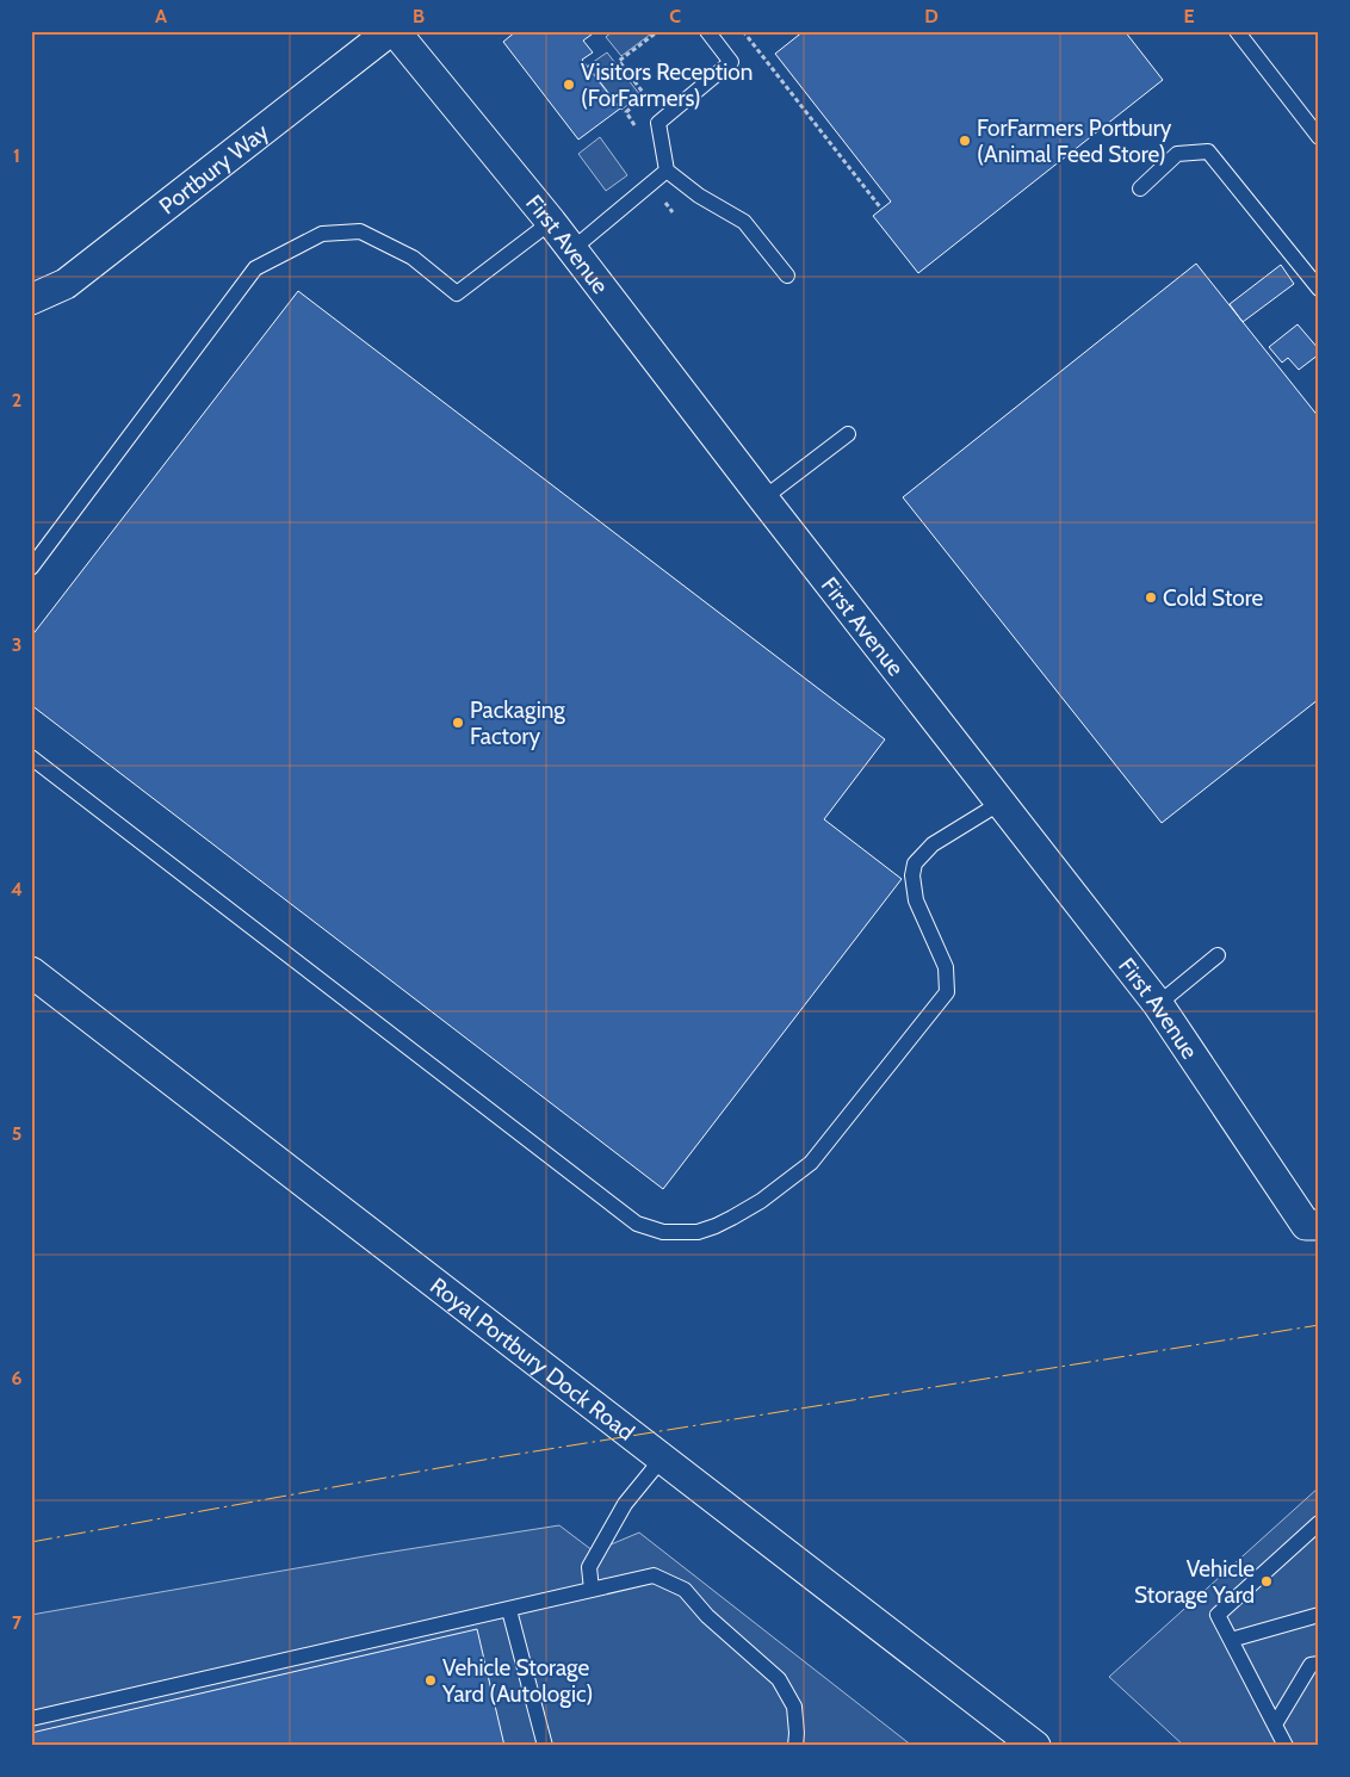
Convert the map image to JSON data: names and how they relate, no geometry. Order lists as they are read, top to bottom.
{
  "streets": {
    "street": ["Portbury Way", "First Avenue", "Royal Portbury Dock Road"]
  },
  "crossings": [
    ["Portbury Way", "First Avenue"]
  ],
  "places": [
    "Visitors Reception (ForFarmers)",
    "ForFarmers Portbury (Animal Feed Store)",
    "Cold Store",
    "Packaging Factory",
    "Vehicle Storage Yard",
    "Vehicle Storage Yard (Autologic)"
  ],
  "grid": {
    "columns": [
      "A",
      "B",
      "C",
      "D",
      "E"
    ],
    "rows": [
      "1",
      "2",
      "3",
      "4",
      "5",
      "6",
      "7"
    ]
  }
}
